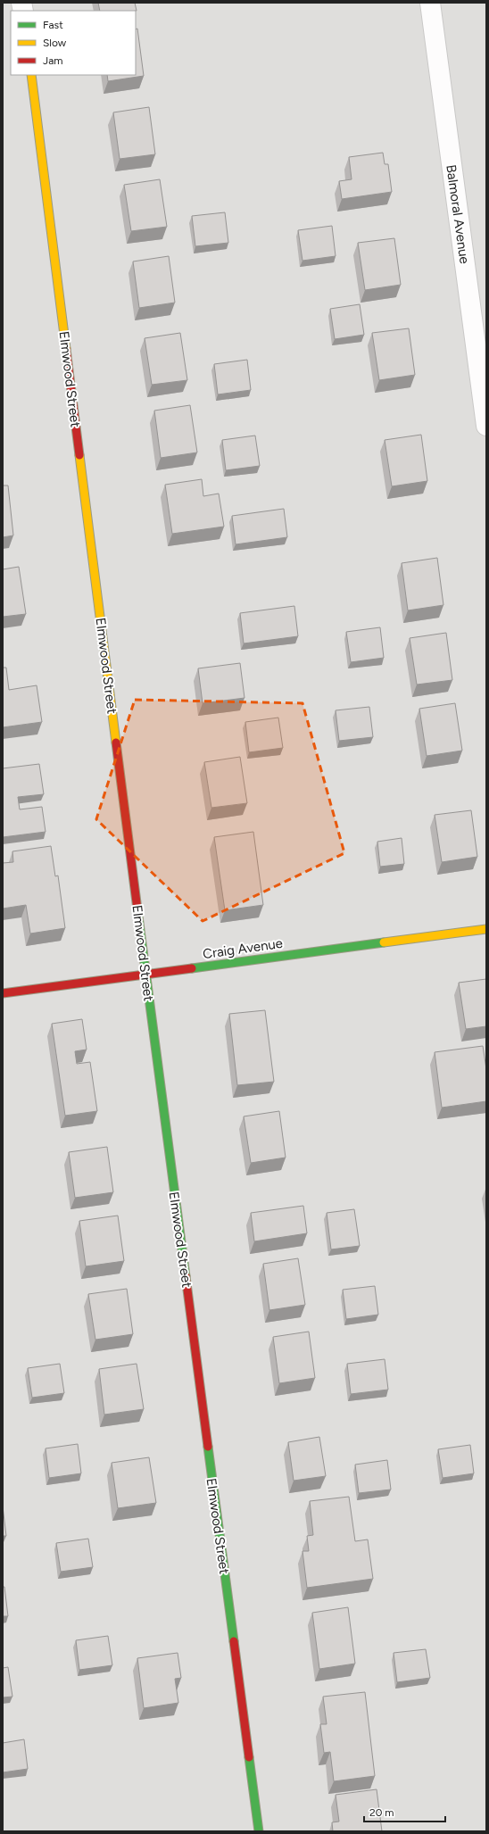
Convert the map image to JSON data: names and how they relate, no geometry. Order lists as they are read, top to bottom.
{
  "streets": {
    "street": ["Balmoral Avenue", "Elmwood Street", "Craig Avenue"]
  },
  "crossings": [
    ["Elmwood Street", "Craig Avenue"]
  ],
  "legend": ["Fast", "Slow", "Jam"],
  "scale_bar": "20 m"
}
